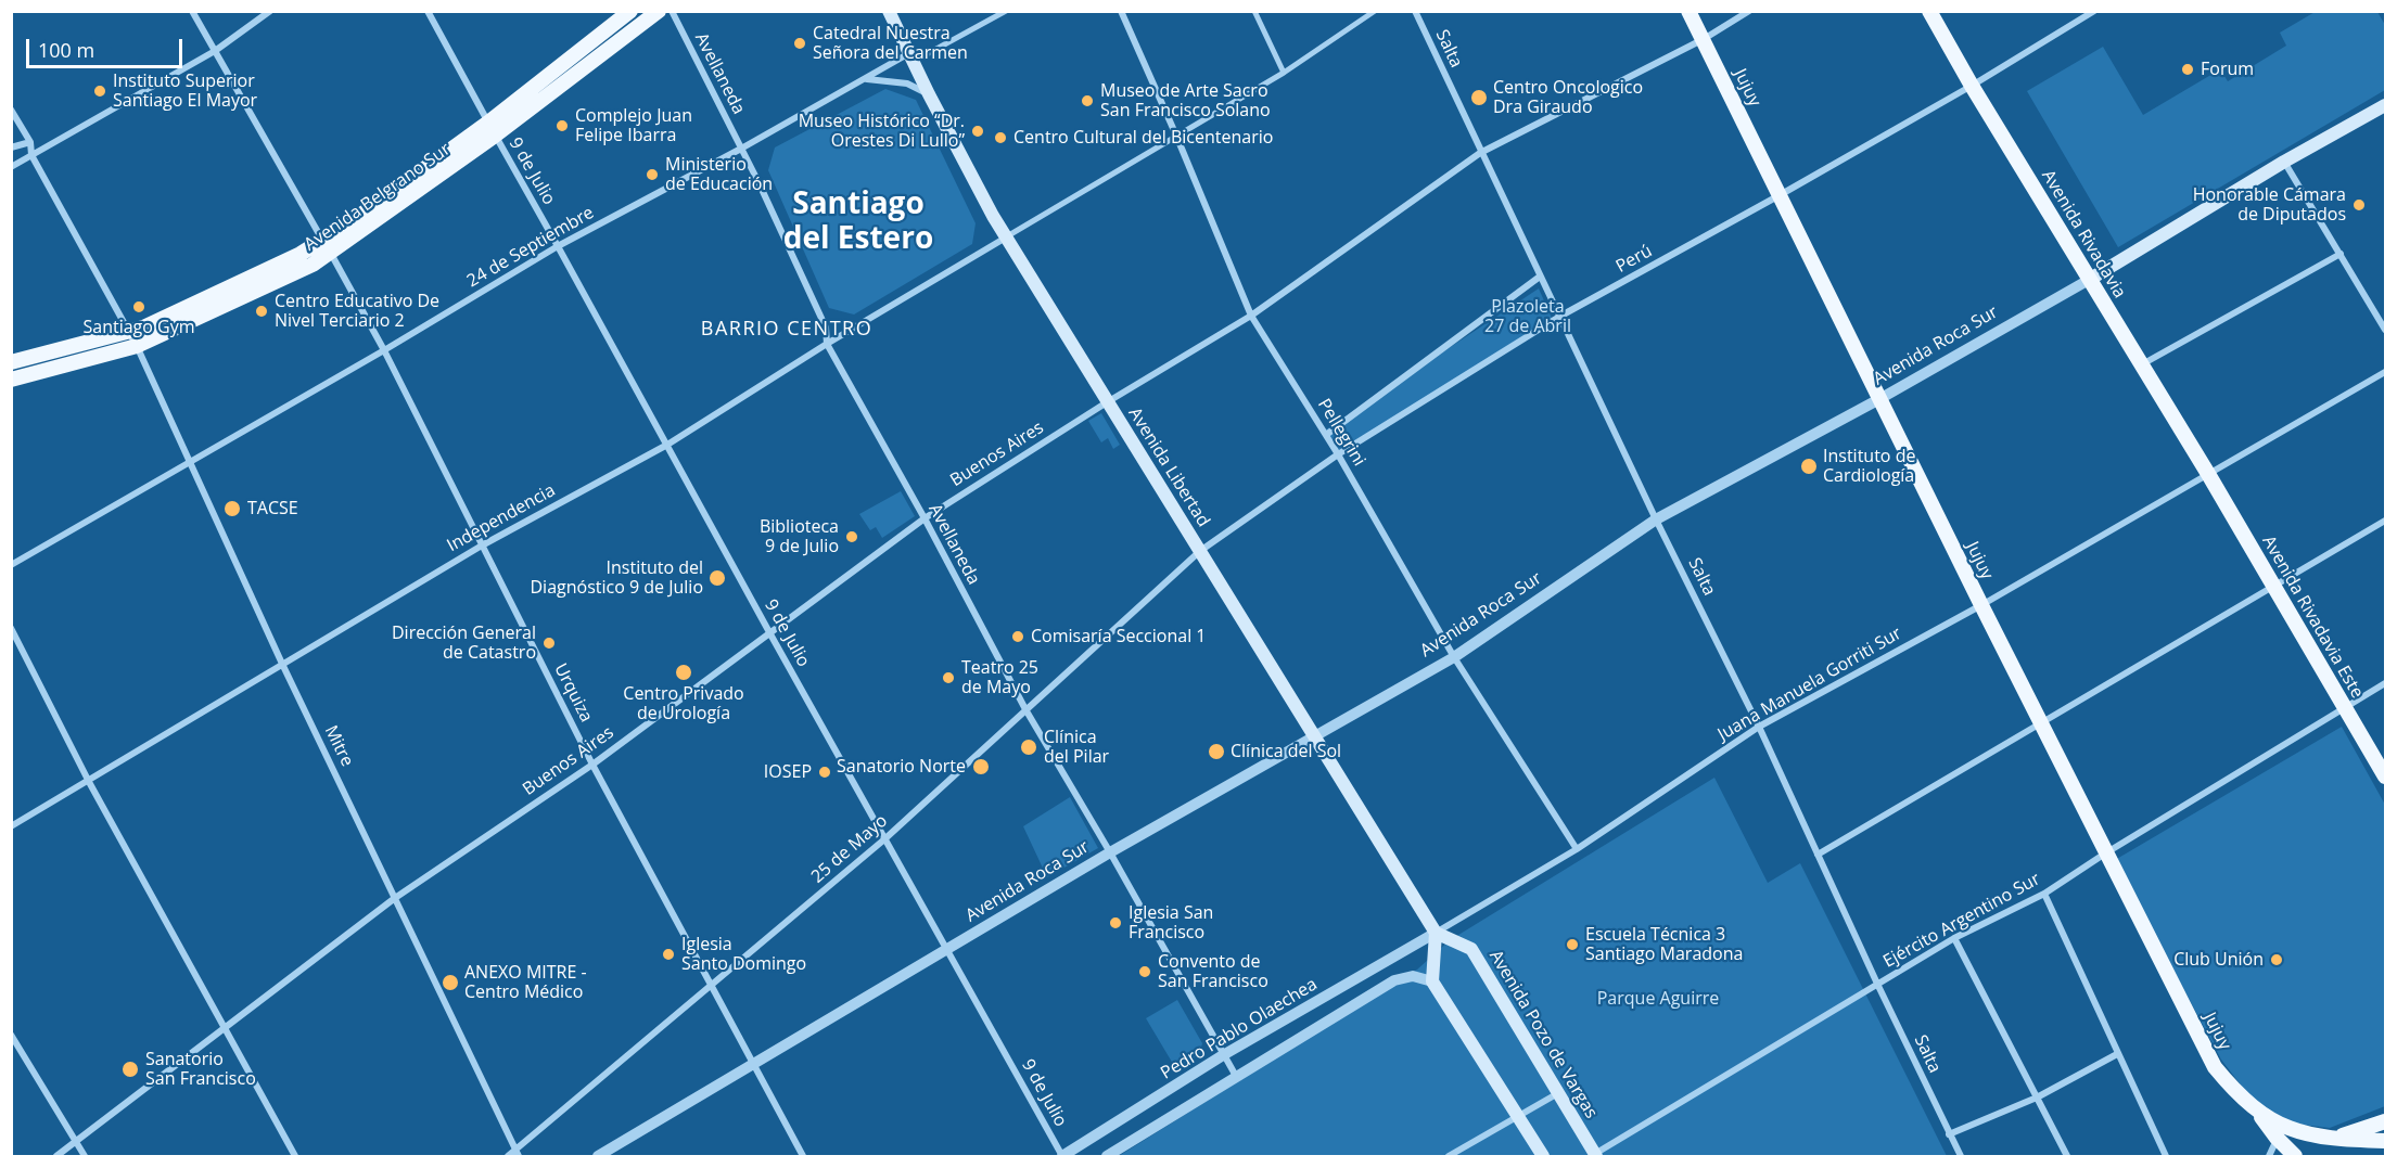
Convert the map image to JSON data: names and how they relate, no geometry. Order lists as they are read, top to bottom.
{
  "streets": {
    "main road": [
      "Jujuy",
      "Avenida Belgrano Sur",
      "Avenida Rivadavia",
      "Avenida Roca Sur",
      "Avenida Libertad",
      "Avenida Rivadavia Este",
      "Avenida Pozo de Vargas"
    ],
    "street": [
      "Salta",
      "Avellaneda",
      "9 de Julio",
      "24 de Septiembre",
      "Perú",
      "Pellegrini",
      "Buenos Aires",
      "Independencia",
      "Juana Manuela Gorriti Sur",
      "Urquiza",
      "Mitre",
      "25 de Mayo",
      "Ejército Argentino Sur",
      "Pedro Pablo Olaechea"
    ]
  },
  "crossings": [
    ["Salta", "Perú"],
    ["Salta", "Avenida Roca Sur"],
    ["Salta", "Buenos Aires"],
    ["Salta", "Juana Manuela Gorriti Sur"],
    ["Salta", "Ejército Argentino Sur"],
    ["Avellaneda", "24 de Septiembre"],
    ["Avellaneda", "Avenida Roca Sur"],
    ["Avellaneda", "Buenos Aires"],
    ["Avellaneda", "Independencia"],
    ["Avellaneda", "25 de Mayo"],
    ["Avellaneda", "Pedro Pablo Olaechea"],
    ["Jujuy", "Perú"],
    ["Jujuy", "Avenida Roca Sur"],
    ["Jujuy", "Buenos Aires"],
    ["Jujuy", "Juana Manuela Gorriti Sur"],
    ["Jujuy", "Ejército Argentino Sur"],
    ["9 de Julio", "Avenida Belgrano Sur"],
    ["9 de Julio", "24 de Septiembre"],
    ["9 de Julio", "Avenida Roca Sur"],
    ["9 de Julio", "Buenos Aires"],
    ["9 de Julio", "Independencia"],
    ["9 de Julio", "25 de Mayo"],
    ["9 de Julio", "Pedro Pablo Olaechea"],
    ["Avenida Belgrano Sur", "Urquiza"],
    ["Avenida Belgrano Sur", "Mitre"],
    ["Avenida Rivadavia", "Perú"],
    ["Avenida Rivadavia", "Avenida Roca Sur"],
    ["Avenida Rivadavia", "Avenida Rivadavia Este"],
    ["Avenida Rivadavia", "Juana Manuela Gorriti Sur"],
    ["24 de Septiembre", "Avenida Libertad"],
    ["24 de Septiembre", "Urquiza"],
    ["24 de Septiembre", "Mitre"],
    ["Perú", "Pellegrini"],
    ["Perú", "Avenida Libertad"],
    ["Perú", "25 de Mayo"],
    ["Avenida Roca Sur", "Pellegrini"],
    ["Avenida Roca Sur", "Avenida Libertad"],
    ["Avenida Roca Sur", "Urquiza"],
    ["Pellegrini", "Buenos Aires"],
    ["Pellegrini", "Juana Manuela Gorriti Sur"],
    ["Buenos Aires", "Avenida Libertad"],
    ["Buenos Aires", "Urquiza"],
    ["Buenos Aires", "Mitre"],
    ["Avenida Libertad", "Independencia"],
    ["Avenida Libertad", "Juana Manuela Gorriti Sur"],
    ["Avenida Libertad", "25 de Mayo"],
    ["Avenida Libertad", "Pedro Pablo Olaechea"],
    ["Avenida Libertad", "Avenida Pozo de Vargas"],
    ["Independencia", "Urquiza"],
    ["Independencia", "Mitre"],
    ["Avenida Rivadavia Este", "Juana Manuela Gorriti Sur"],
    ["Avenida Rivadavia Este", "Ejército Argentino Sur"],
    ["Juana Manuela Gorriti Sur", "Pedro Pablo Olaechea"],
    ["Juana Manuela Gorriti Sur", "Avenida Pozo de Vargas"],
    ["Urquiza", "25 de Mayo"],
    ["Mitre", "25 de Mayo"],
    ["Ejército Argentino Sur", "Avenida Pozo de Vargas"],
    ["Pedro Pablo Olaechea", "Avenida Pozo de Vargas"]
  ],
  "districts": ["Santiago del Estero", "BARRIO CENTRO"],
  "parks": ["Plazoleta 27 de Abril", "Parque Aguirre"],
  "places": [
    "Catedral Nuestra Señora del Carmen",
    "Forum",
    "Instituto Superior Santiago El Mayor",
    "Centro Oncologico Dra Giraudo",
    "Museo de Arte Sacro San Francisco Solano",
    "Complejo Juan Felipe Ibarra",
    "Museo Histórico “Dr. Orestes Di Lullo”",
    "Centro Cultural del Bicentenario",
    "Ministerio de Educación",
    "Honorable Cámara de Diputados",
    "Santiago Gym",
    "Centro Educativo De Nivel Terciario 2",
    "Instituto de Cardiología",
    "TACSE",
    "Biblioteca 9 de Julio",
    "Instituto del Diagnóstico 9 de Julio",
    "Comisaría Seccional 1",
    "Dirección General de Catastro",
    "Centro Privado de Urología",
    "Teatro 25 de Mayo",
    "Clínica del Pilar",
    "Clínica del Sol",
    "Sanatorio Norte",
    "IOSEP",
    "Iglesia San Francisco",
    "Escuela Técnica 3 Santiago Maradona",
    "Iglesia Santo Domingo",
    "Club Unión",
    "Convento de San Francisco",
    "ANEXO MITRE - Centro Médico",
    "Sanatorio San Francisco"
  ],
  "scale_bar": "100 m"
}
